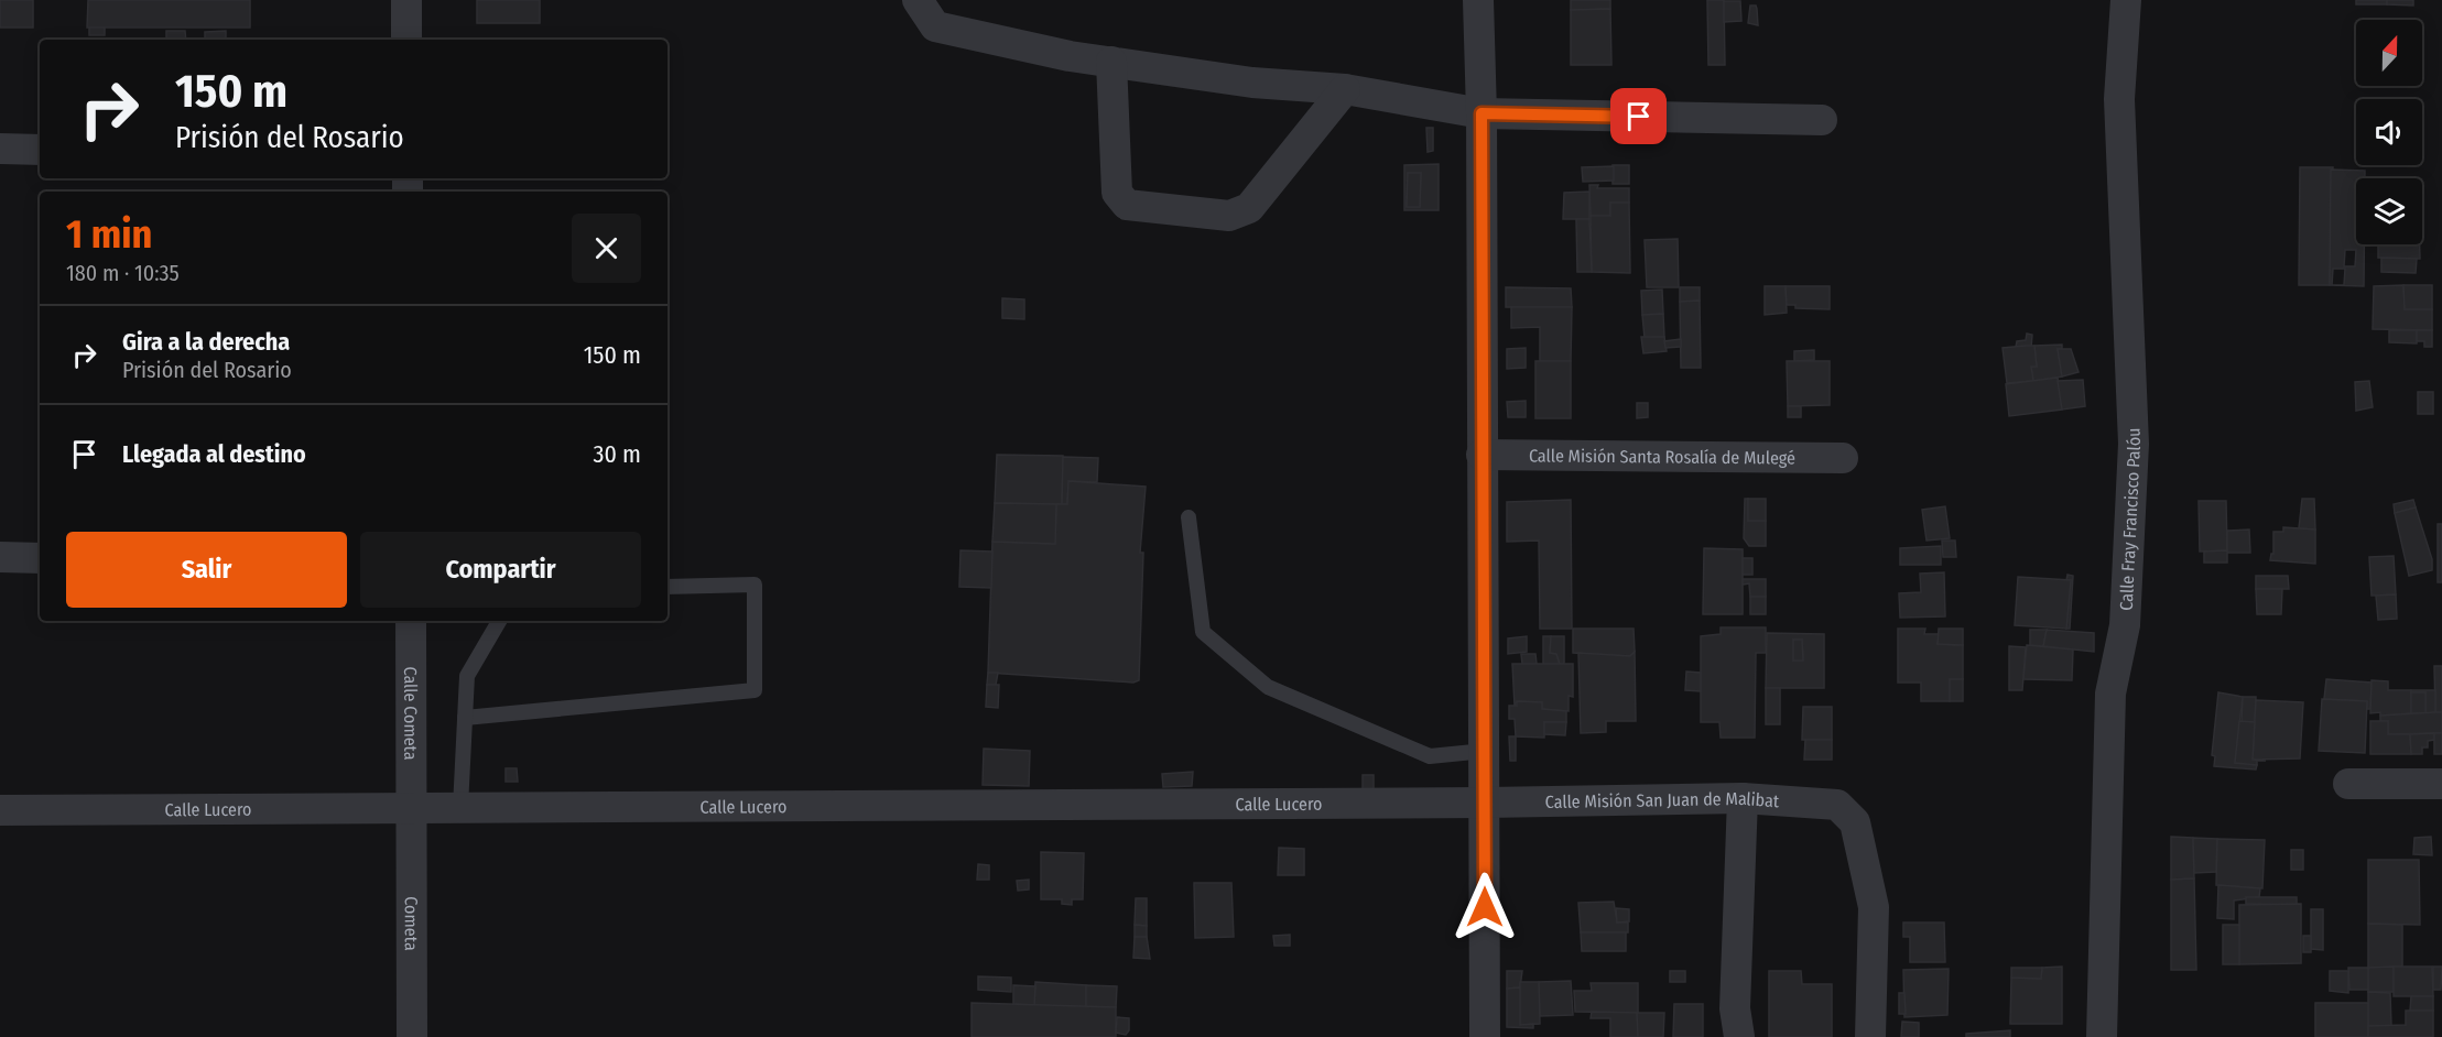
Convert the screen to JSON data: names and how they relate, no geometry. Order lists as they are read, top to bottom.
{
  "streets": {
    "street": [
      "Calle Misión Santa Rosalía de Mulegé",
      "Calle Fray Francisco Palóu",
      "Calle Cometa",
      "Calle Misión San Juan de Malibat",
      "Calle Lucero",
      "Cometa"
    ]
  },
  "crossings": [
    ["Calle Cometa", "Calle Lucero"],
    ["Calle Cometa", "Cometa"],
    ["Calle Misión San Juan de Malibat", "Calle Lucero"],
    ["Calle Lucero", "Cometa"]
  ],
  "north": "top",
  "page": {
    "turn": ["150 m", "Prisión del Rosario"],
    "heading": ["1 min", "180 m · 10:35"],
    "list": [
      {
        "name": "Gira a la derecha",
        "note": "Prisión del Rosario",
        "value": "150 m"
      },
      {
        "name": "Llegada al destino",
        "value": "30 m"
      }
    ],
    "buttons": ["Salir", "Compartir"]
  }
}
